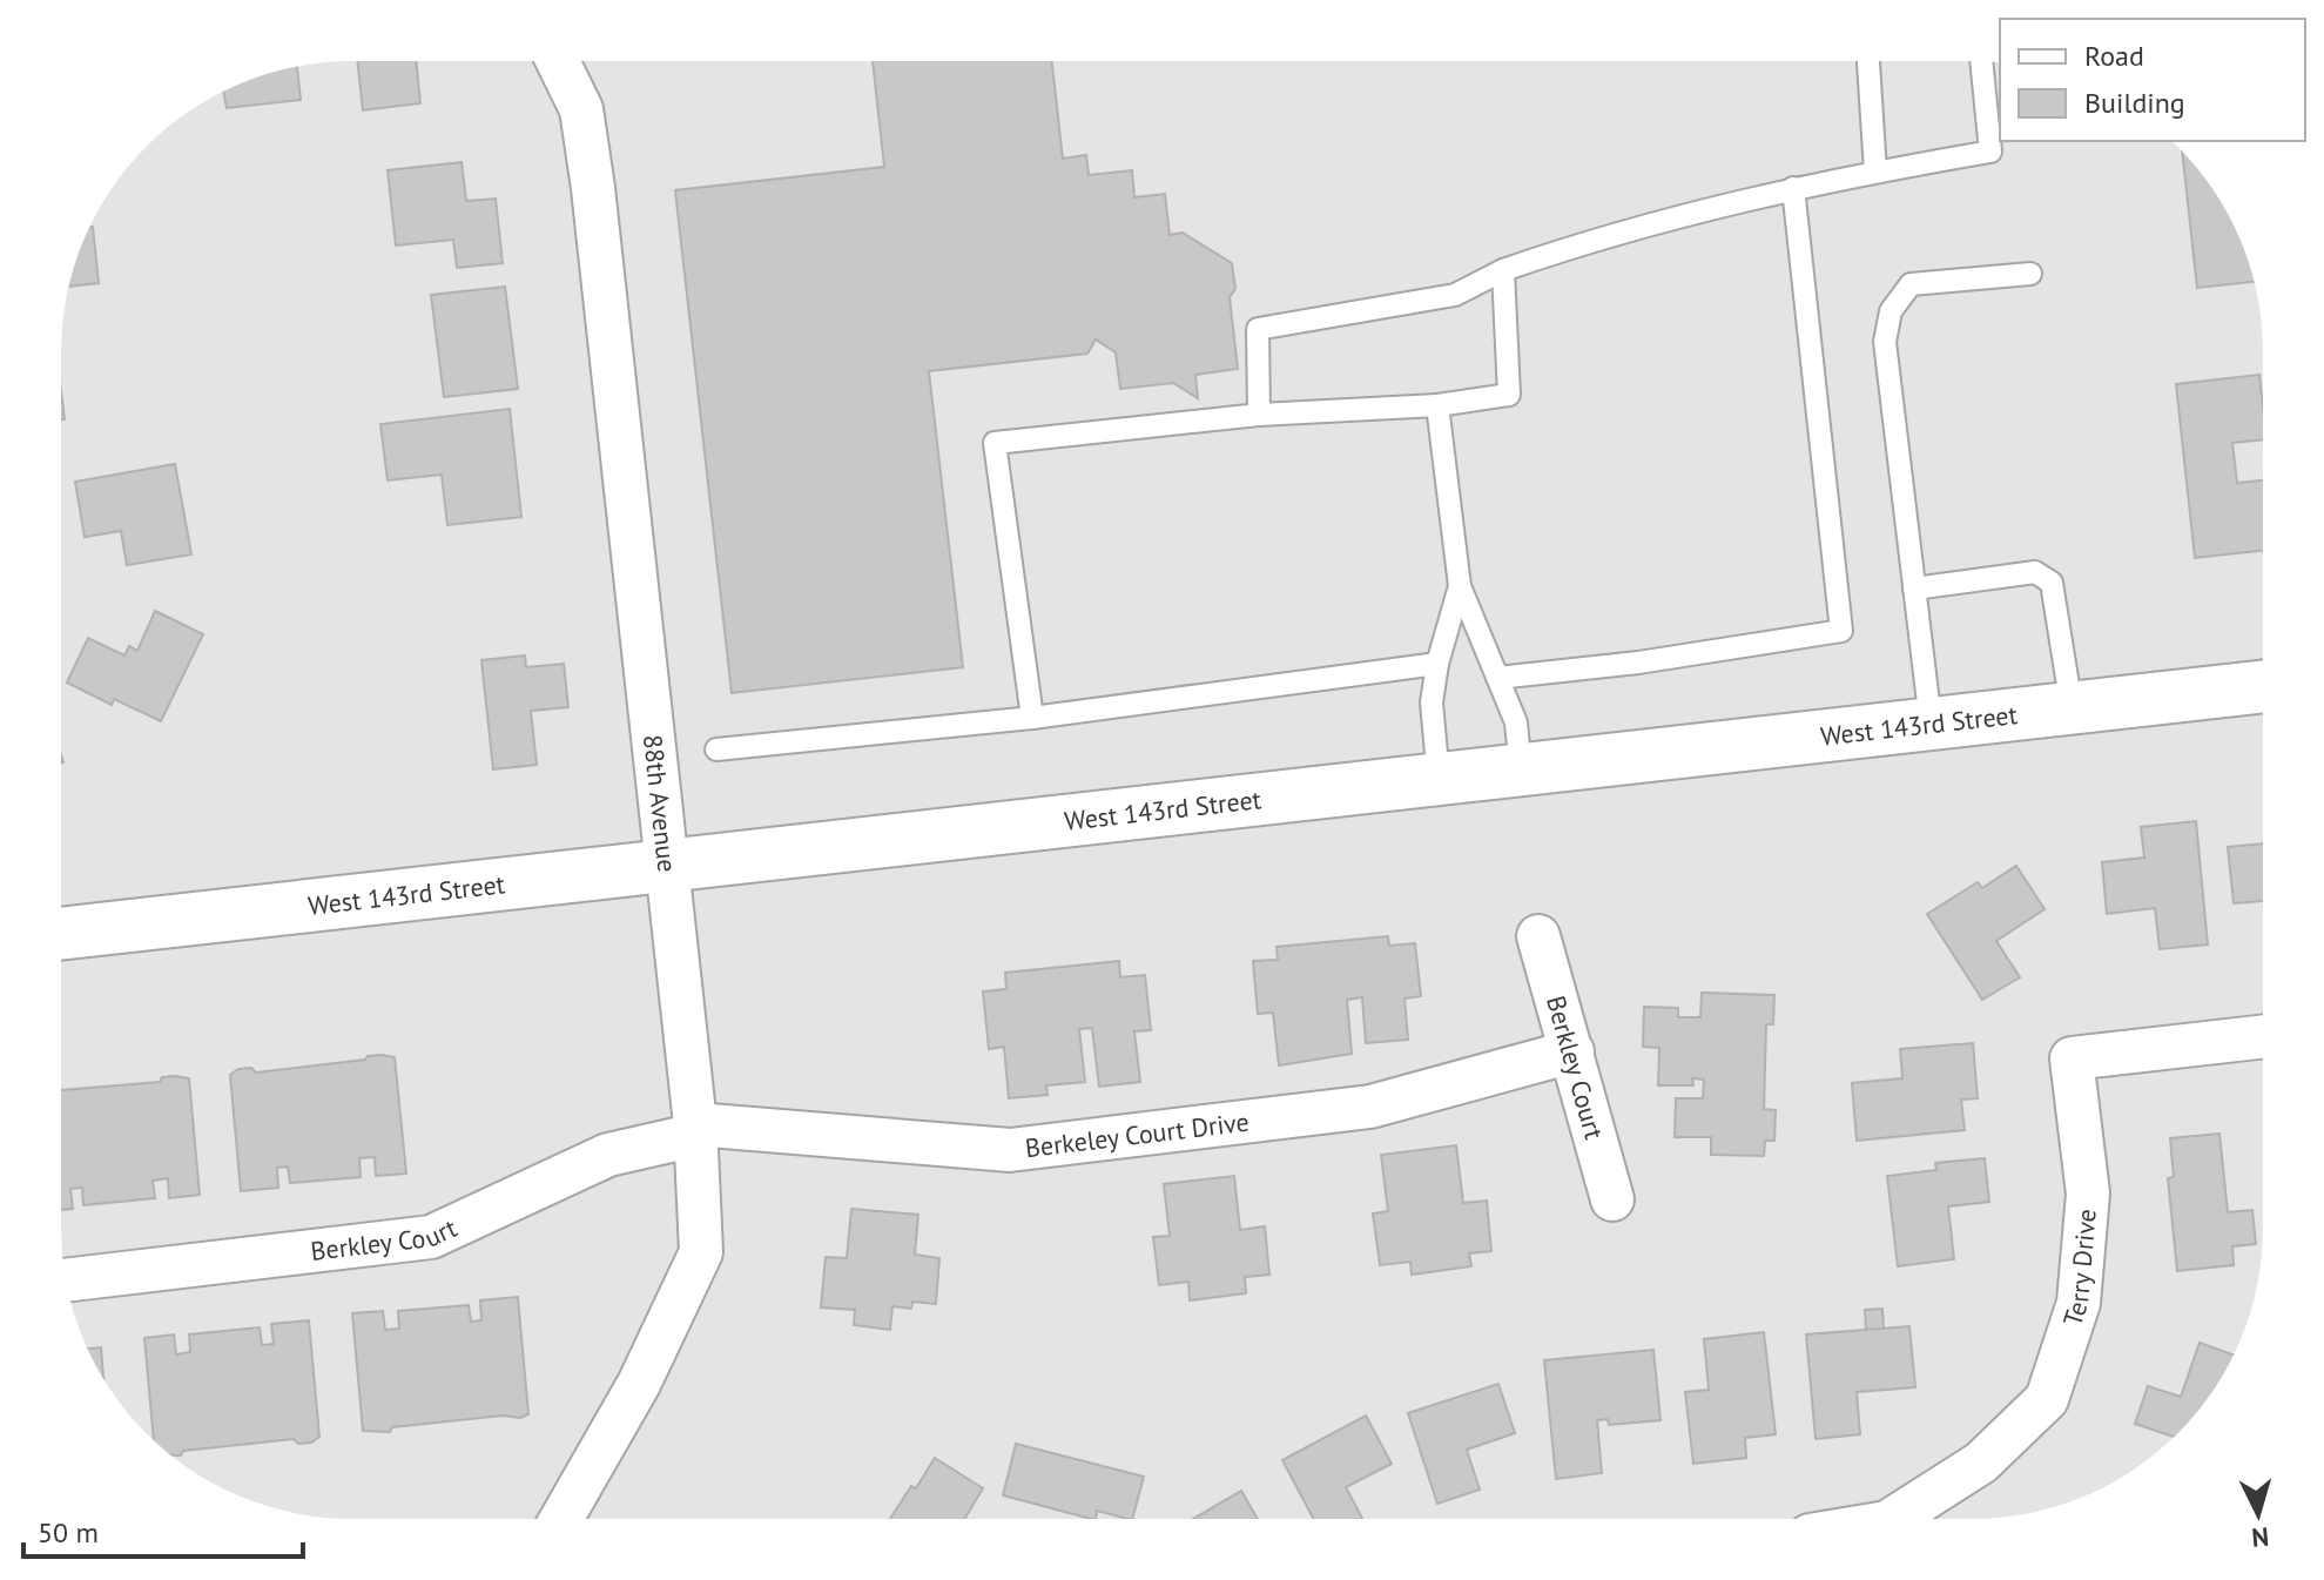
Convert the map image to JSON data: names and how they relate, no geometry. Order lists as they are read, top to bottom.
{
  "streets": {
    "main road": ["West 143rd Street"],
    "street": [
      "88th Avenue",
      "Berkley Court",
      "Berkeley Court Drive",
      "Terry Drive"
    ]
  },
  "crossings": [
    ["West 143rd Street", "88th Avenue"],
    ["88th Avenue", "Berkley Court"],
    ["88th Avenue", "Berkeley Court Drive"],
    ["Berkley Court", "Berkeley Court Drive"]
  ],
  "legend": ["Road", "Building"],
  "scale_bar": "50 m",
  "north": "bottom"
}
